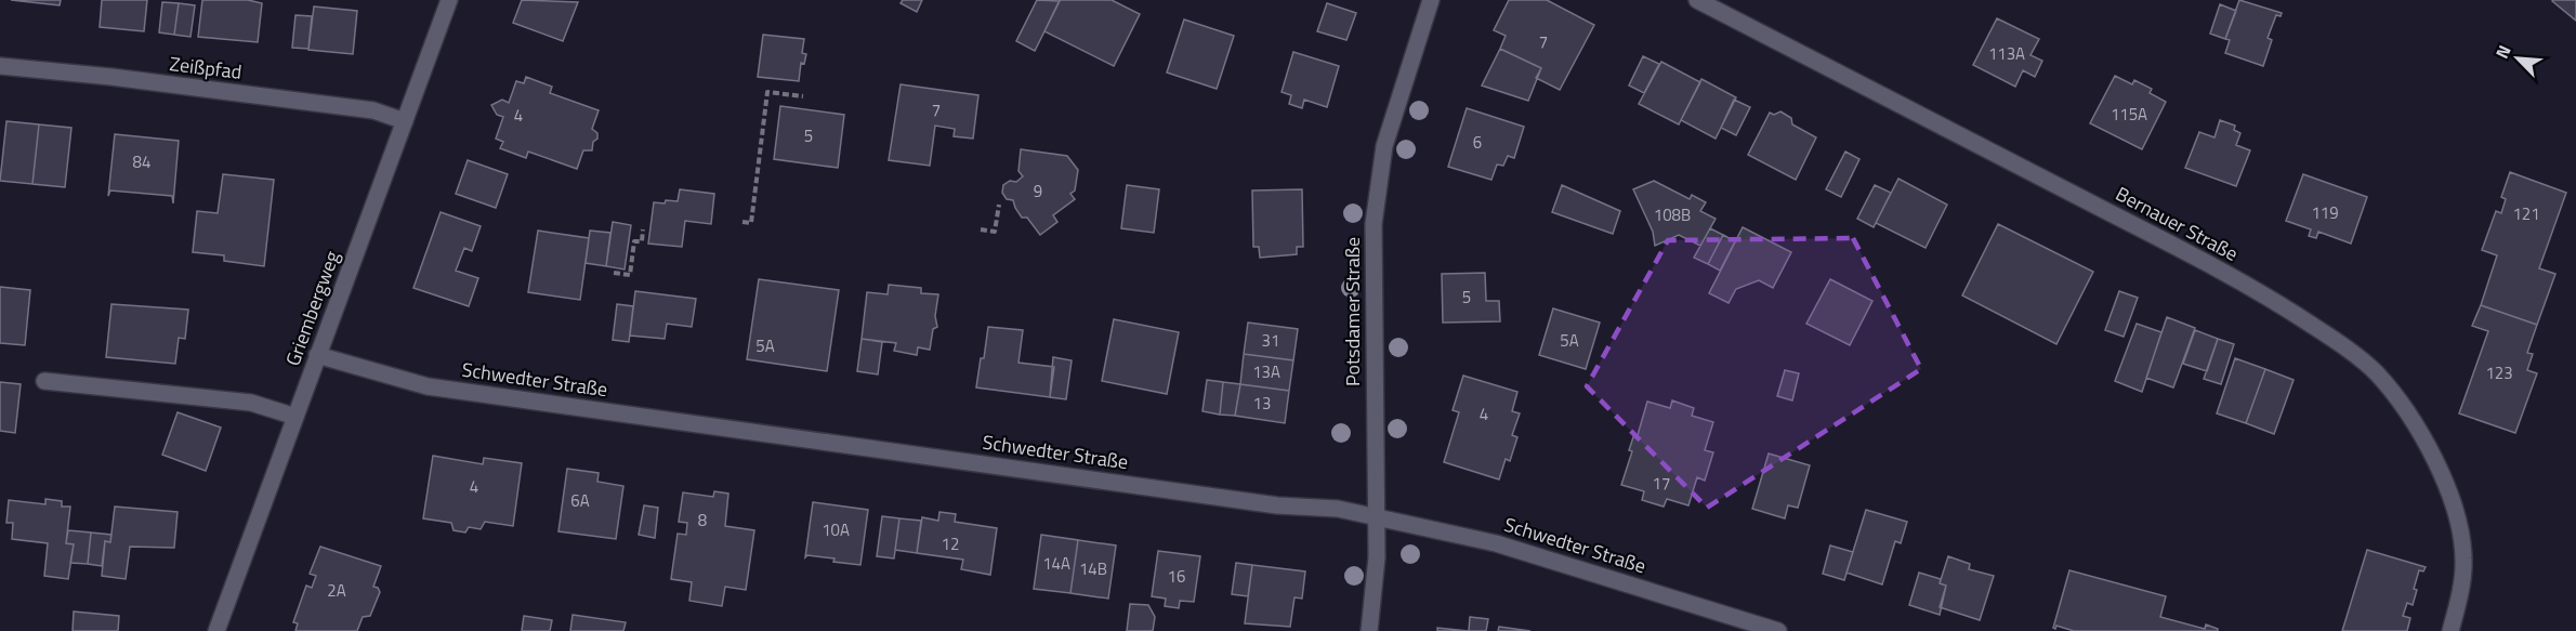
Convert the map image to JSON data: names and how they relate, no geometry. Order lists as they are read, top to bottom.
{
  "streets": {
    "street": [
      "Zeißpfad",
      "Bernauer Straße",
      "Griembergweg",
      "Potsdamer Straße",
      "Schwedter Straße"
    ]
  },
  "crossings": [
    ["Zeißpfad", "Griembergweg"],
    ["Griembergweg", "Schwedter Straße"],
    ["Potsdamer Straße", "Schwedter Straße"]
  ],
  "house_numbers": [
    "7",
    "113A",
    "7",
    "115A",
    "4",
    "5",
    "6",
    "84",
    "9",
    "119",
    "121",
    "108B",
    "5",
    "31",
    "5A",
    "5A",
    "13A",
    "123",
    "13",
    "4",
    "17",
    "4",
    "6A",
    "8",
    "10A",
    "12",
    "14A",
    "14B",
    "16",
    "2A"
  ],
  "north": "top left"
}
